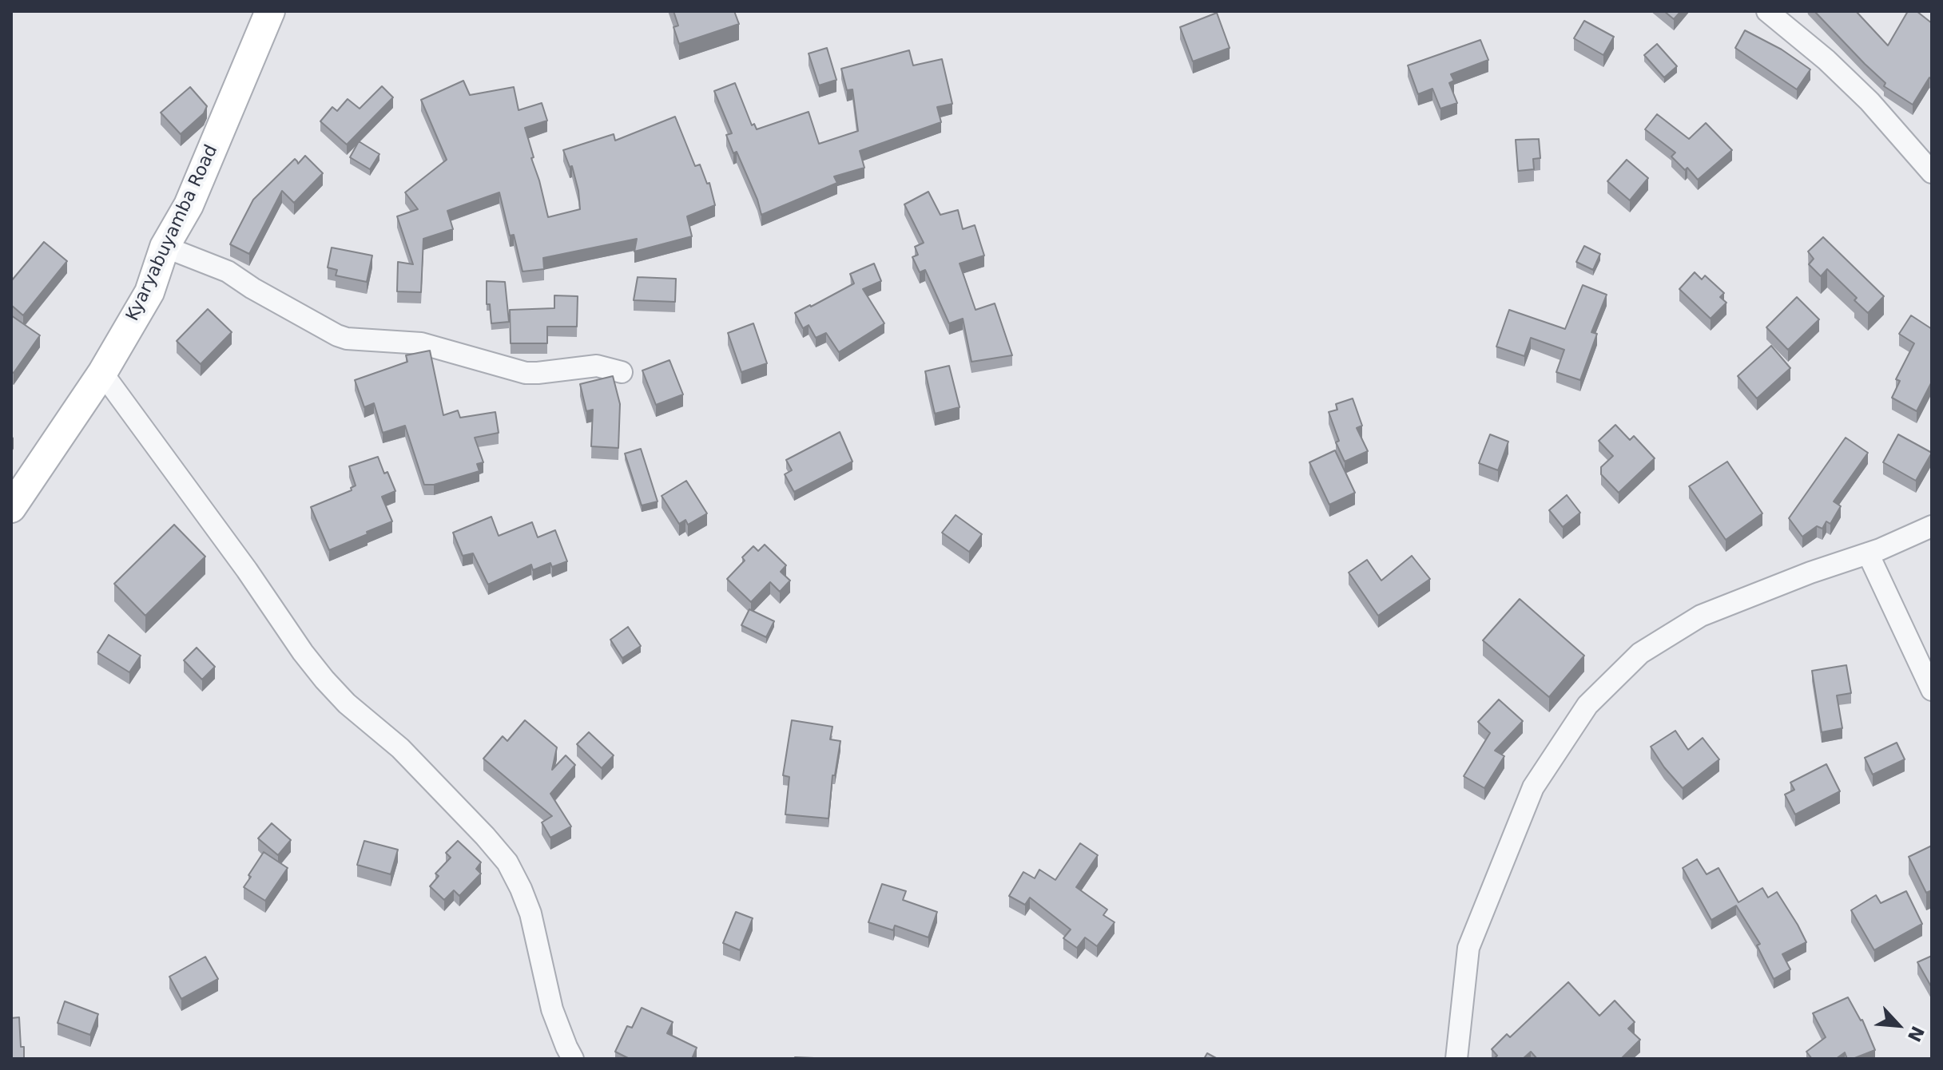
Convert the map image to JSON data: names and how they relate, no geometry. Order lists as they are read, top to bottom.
{
  "streets": {
    "street": ["Kyaryabuyamba Road"]
  },
  "north": "bottom right"
}
